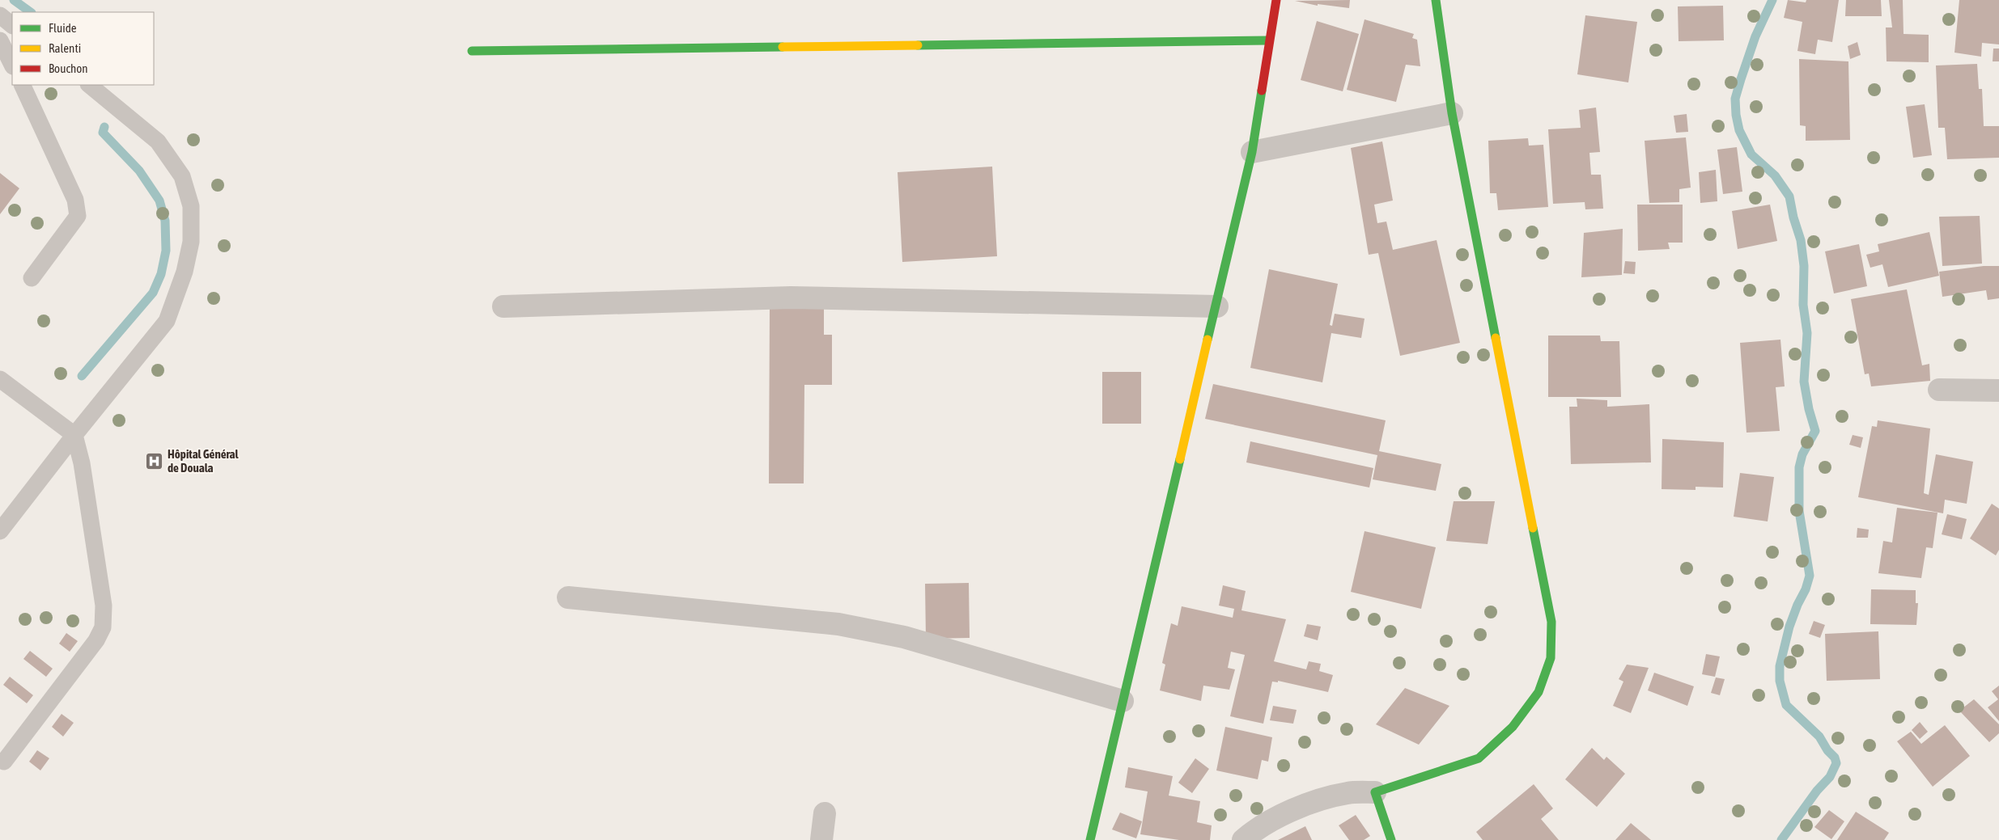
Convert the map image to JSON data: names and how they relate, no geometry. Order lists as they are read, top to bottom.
{
  "places": {
    "hospital": ["Hôpital Général de Douala"]
  },
  "legend": ["Fluide", "Ralenti", "Bouchon"]
}
